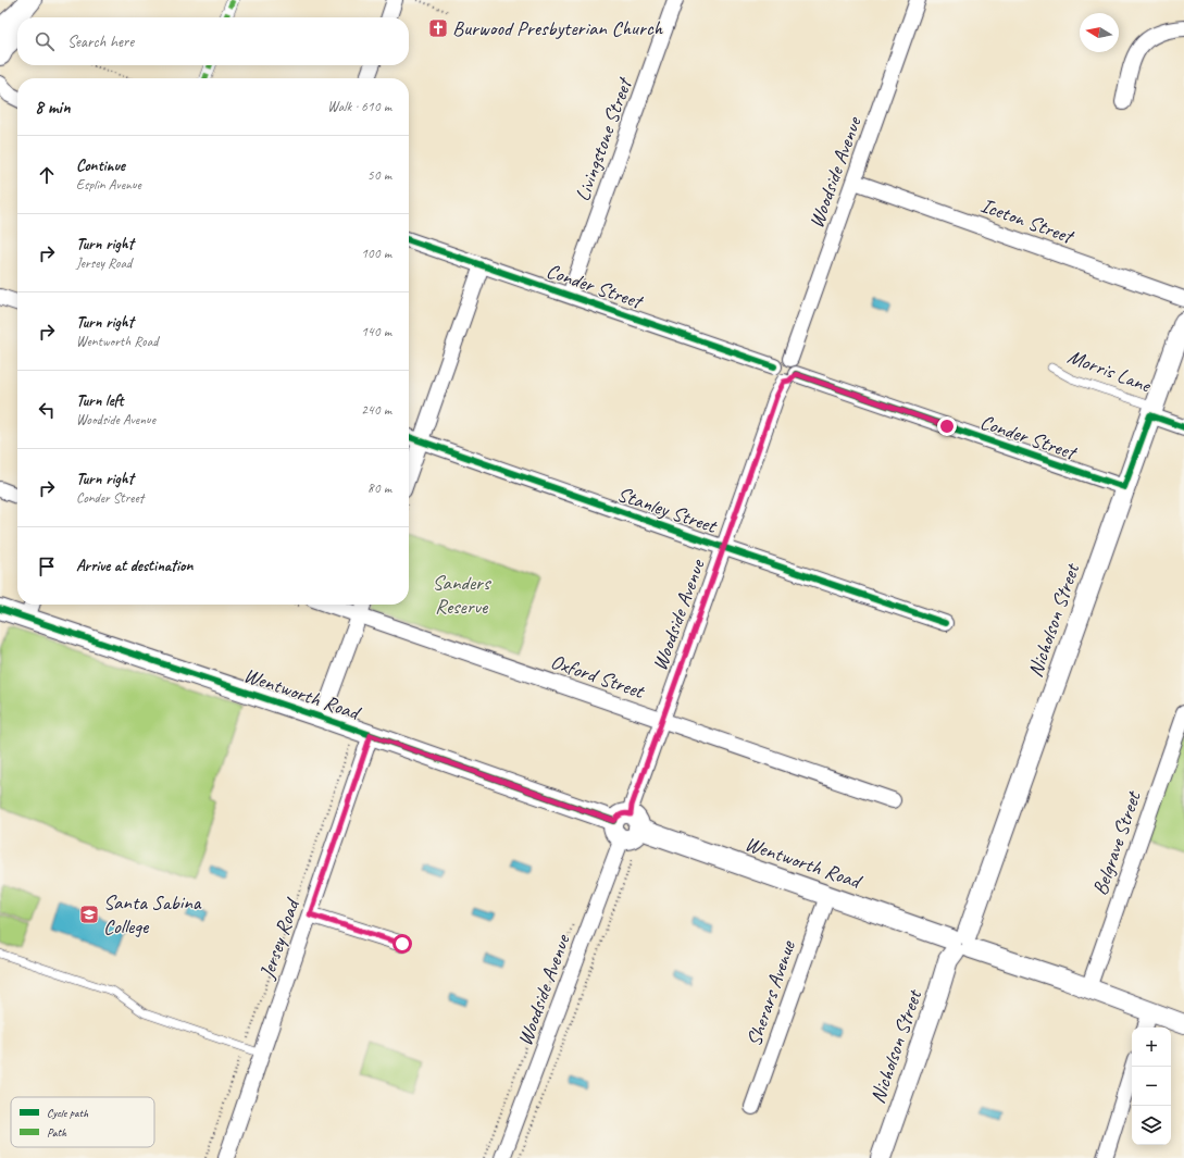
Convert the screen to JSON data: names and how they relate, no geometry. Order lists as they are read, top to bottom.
{
  "streets": {
    "street": [
      "Livingstone Street",
      "Woodside Avenue",
      "Iceton Street",
      "Conder Street",
      "Stanley Street",
      "Nicholson Street",
      "Oxford Street",
      "Wentworth Road",
      "Belgrave Street",
      "Jersey Road",
      "Sherars Avenue"
    ],
    "lane": ["Morris Lane"]
  },
  "crossings": [
    ["Livingstone Street", "Conder Street"],
    ["Woodside Avenue", "Iceton Street"],
    ["Woodside Avenue", "Conder Street"],
    ["Woodside Avenue", "Stanley Street"],
    ["Woodside Avenue", "Oxford Street"],
    ["Woodside Avenue", "Wentworth Road"],
    ["Conder Street", "Nicholson Street"],
    ["Morris Lane", "Nicholson Street"],
    ["Nicholson Street", "Wentworth Road"],
    ["Wentworth Road", "Belgrave Street"],
    ["Wentworth Road", "Jersey Road"],
    ["Wentworth Road", "Sherars Avenue"]
  ],
  "parks": ["Sanders Reserve"],
  "places": {
    "church": ["Burwood Presbyterian Church"],
    "school or university": ["Santa Sabina College"]
  },
  "legend": ["Cycle path", "Path"],
  "north": "left",
  "page": {
    "search": "Search here",
    "heading": ["8 min", "Walk · 610 m"],
    "list": [
      ["Continue", "Esplin Avenue", "50 m"],
      ["Turn right", "Jersey Road", "100 m"],
      ["Turn right", "Wentworth Road", "140 m"],
      ["Turn left", "Woodside Avenue", "240 m"],
      ["Turn right", "Conder Street", "80 m"],
      "Arrive at destination"
    ],
    "map_buttons": ["+", "−"]
  }
}
